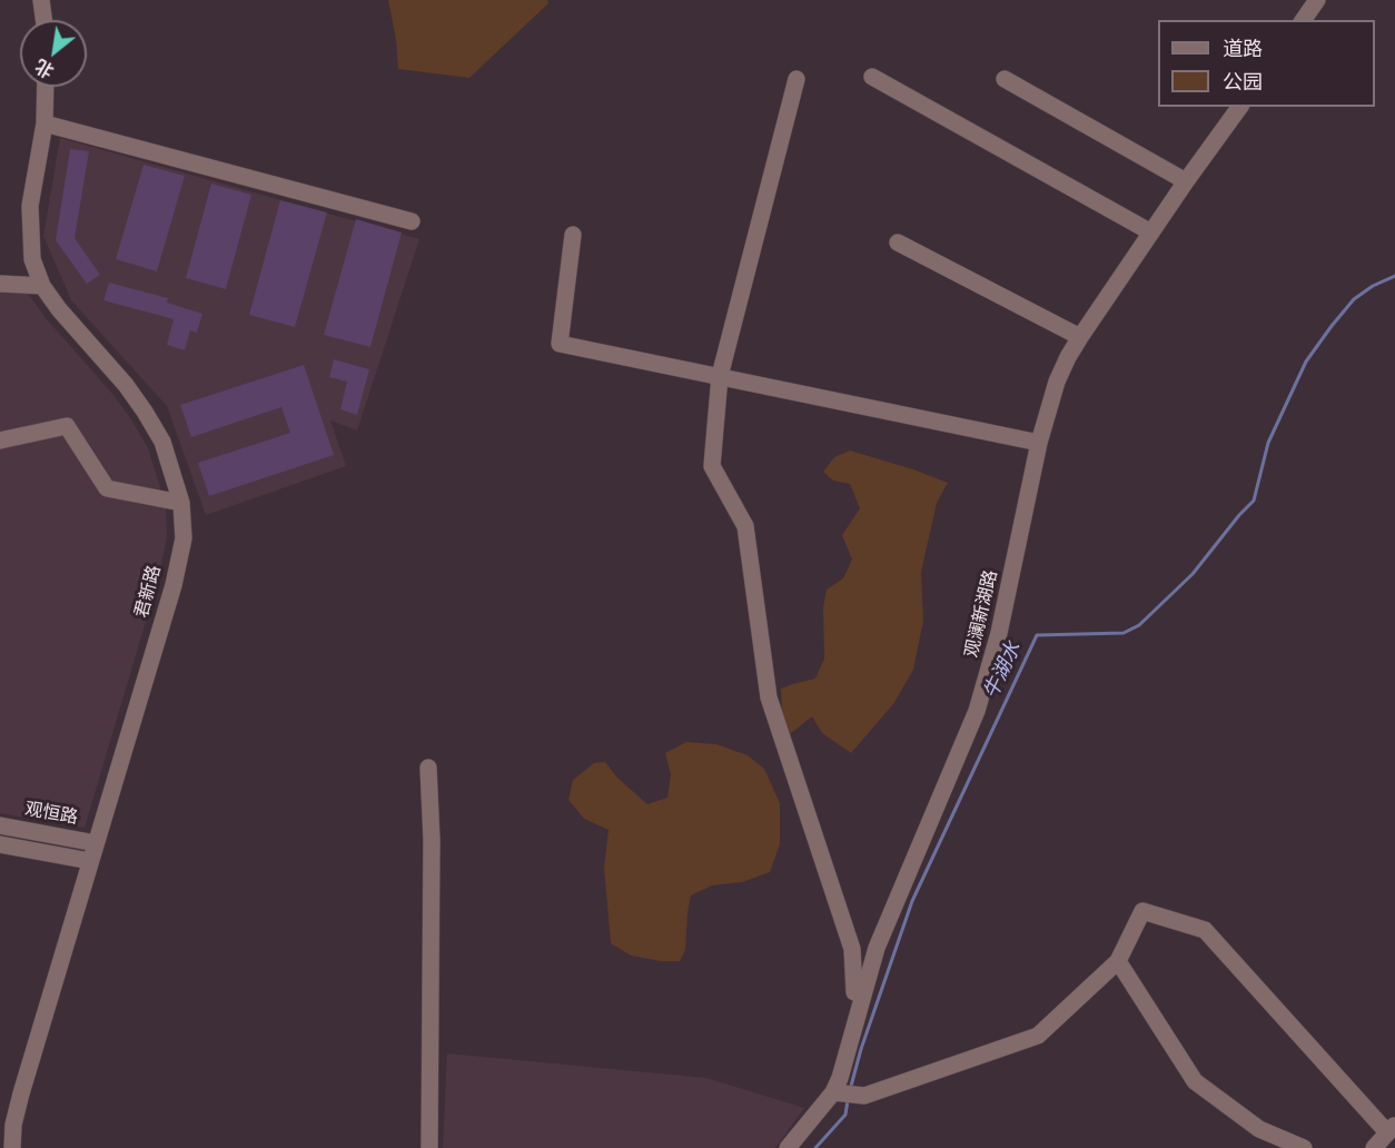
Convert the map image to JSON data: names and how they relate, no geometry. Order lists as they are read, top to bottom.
{
  "streets": {
    "street": ["君新路", "观澜新湖路", "观恒路"]
  },
  "crossings": [
    ["君新路", "观恒路"]
  ],
  "water": ["牛湖水"],
  "legend": ["道路", "公园"],
  "north": "bottom left"
}
